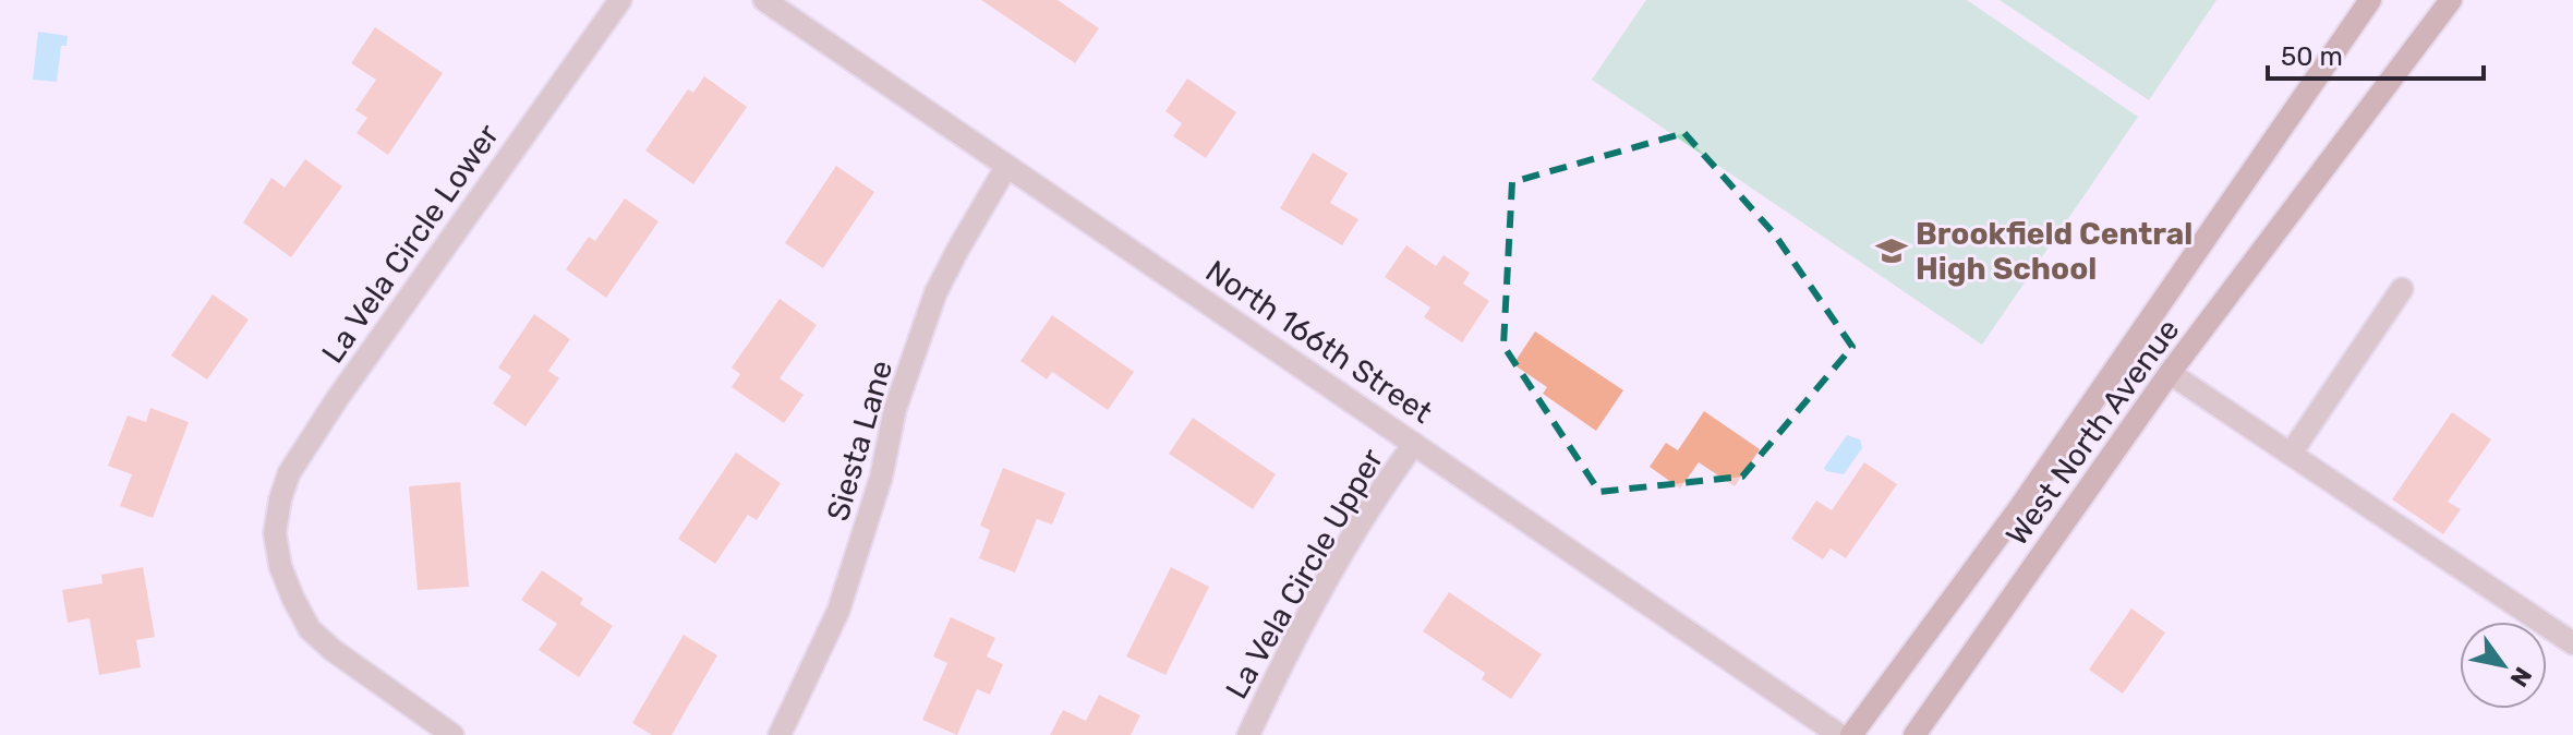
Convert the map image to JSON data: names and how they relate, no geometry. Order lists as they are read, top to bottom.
{
  "streets": {
    "main road": ["West North Avenue"],
    "street": [
      "La Vela Circle Lower",
      "North 166th Street",
      "Siesta Lane",
      "La Vela Circle Upper"
    ]
  },
  "crossings": [
    ["North 166th Street", "Siesta Lane"],
    ["North 166th Street", "La Vela Circle Upper"]
  ],
  "places": {
    "school or university": ["Brookfield Central High School"]
  },
  "scale_bar": "50 m",
  "north": "bottom right"
}
